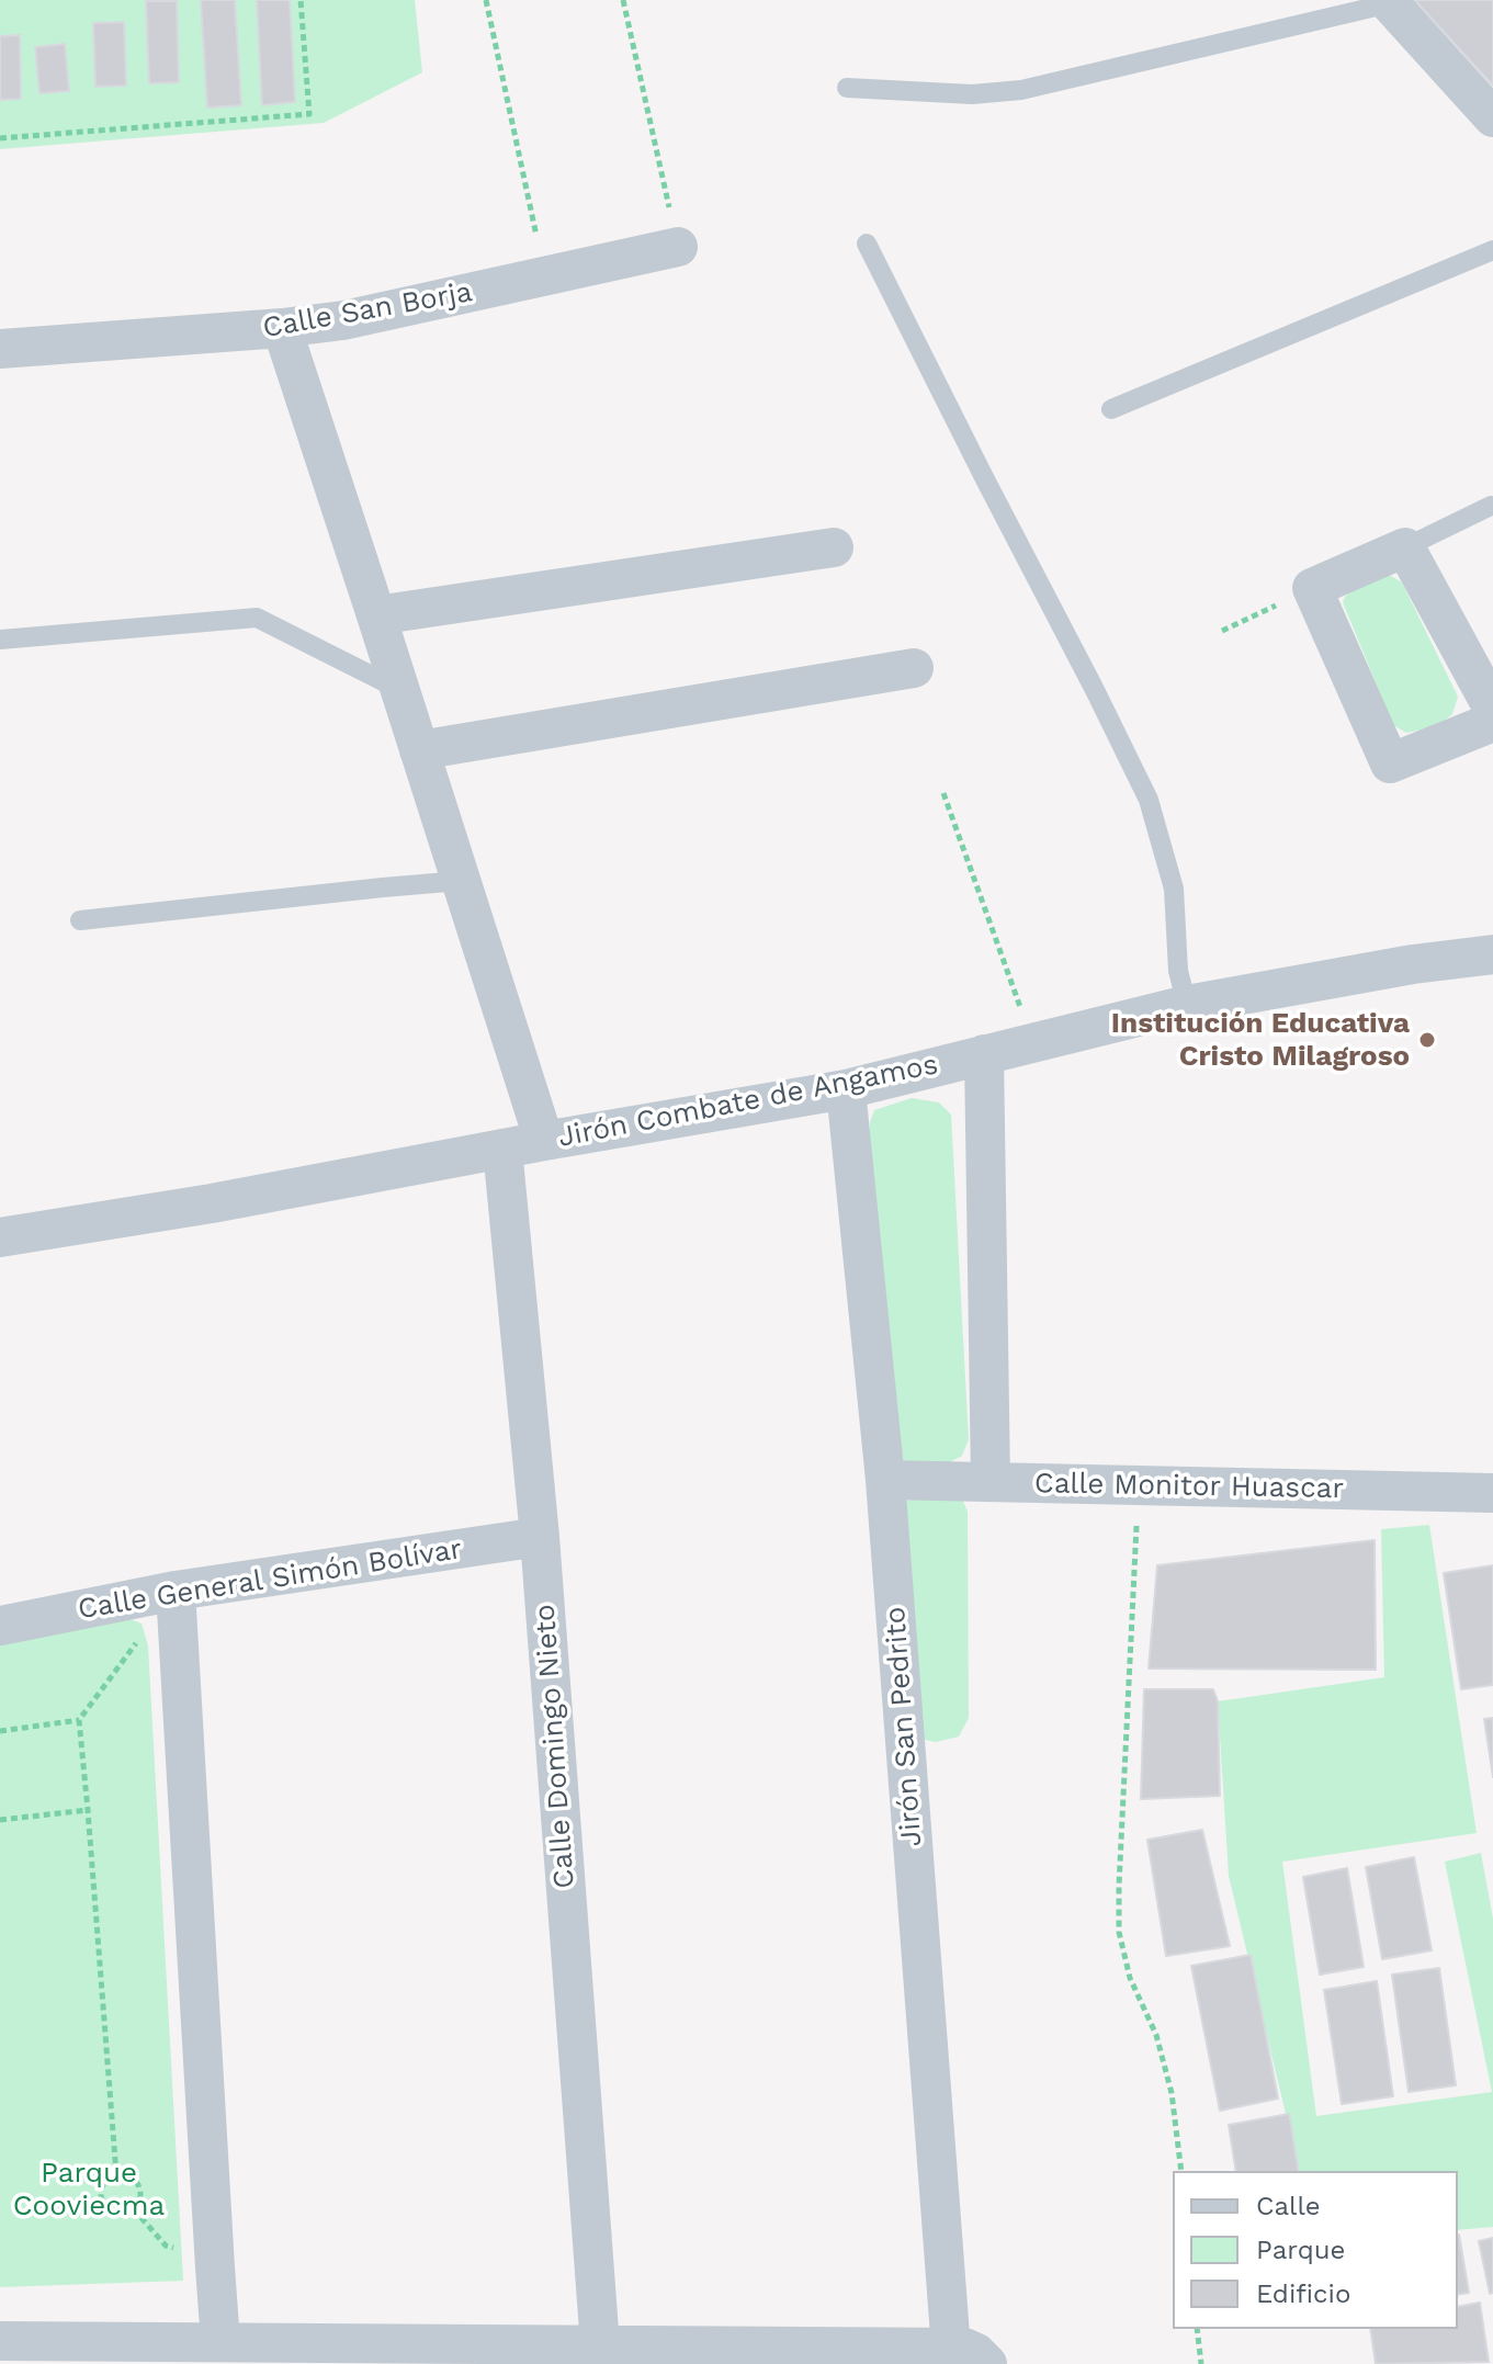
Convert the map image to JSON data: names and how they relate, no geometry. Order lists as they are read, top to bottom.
{
  "streets": {
    "street": [
      "Calle San Borja",
      "Jirón Combate de Angamos",
      "Calle Monitor Huascar",
      "Calle General Simón Bolívar",
      "Jirón San Pedrito",
      "Calle Domingo Nieto"
    ]
  },
  "crossings": [
    ["Jirón Combate de Angamos", "Jirón San Pedrito"],
    ["Jirón Combate de Angamos", "Calle Domingo Nieto"],
    ["Calle Monitor Huascar", "Jirón San Pedrito"],
    ["Calle General Simón Bolívar", "Calle Domingo Nieto"]
  ],
  "parks": ["Parque Cooviecma"],
  "places": ["Institución Educativa Cristo Milagroso"],
  "legend": ["Calle", "Parque", "Edificio"]
}
